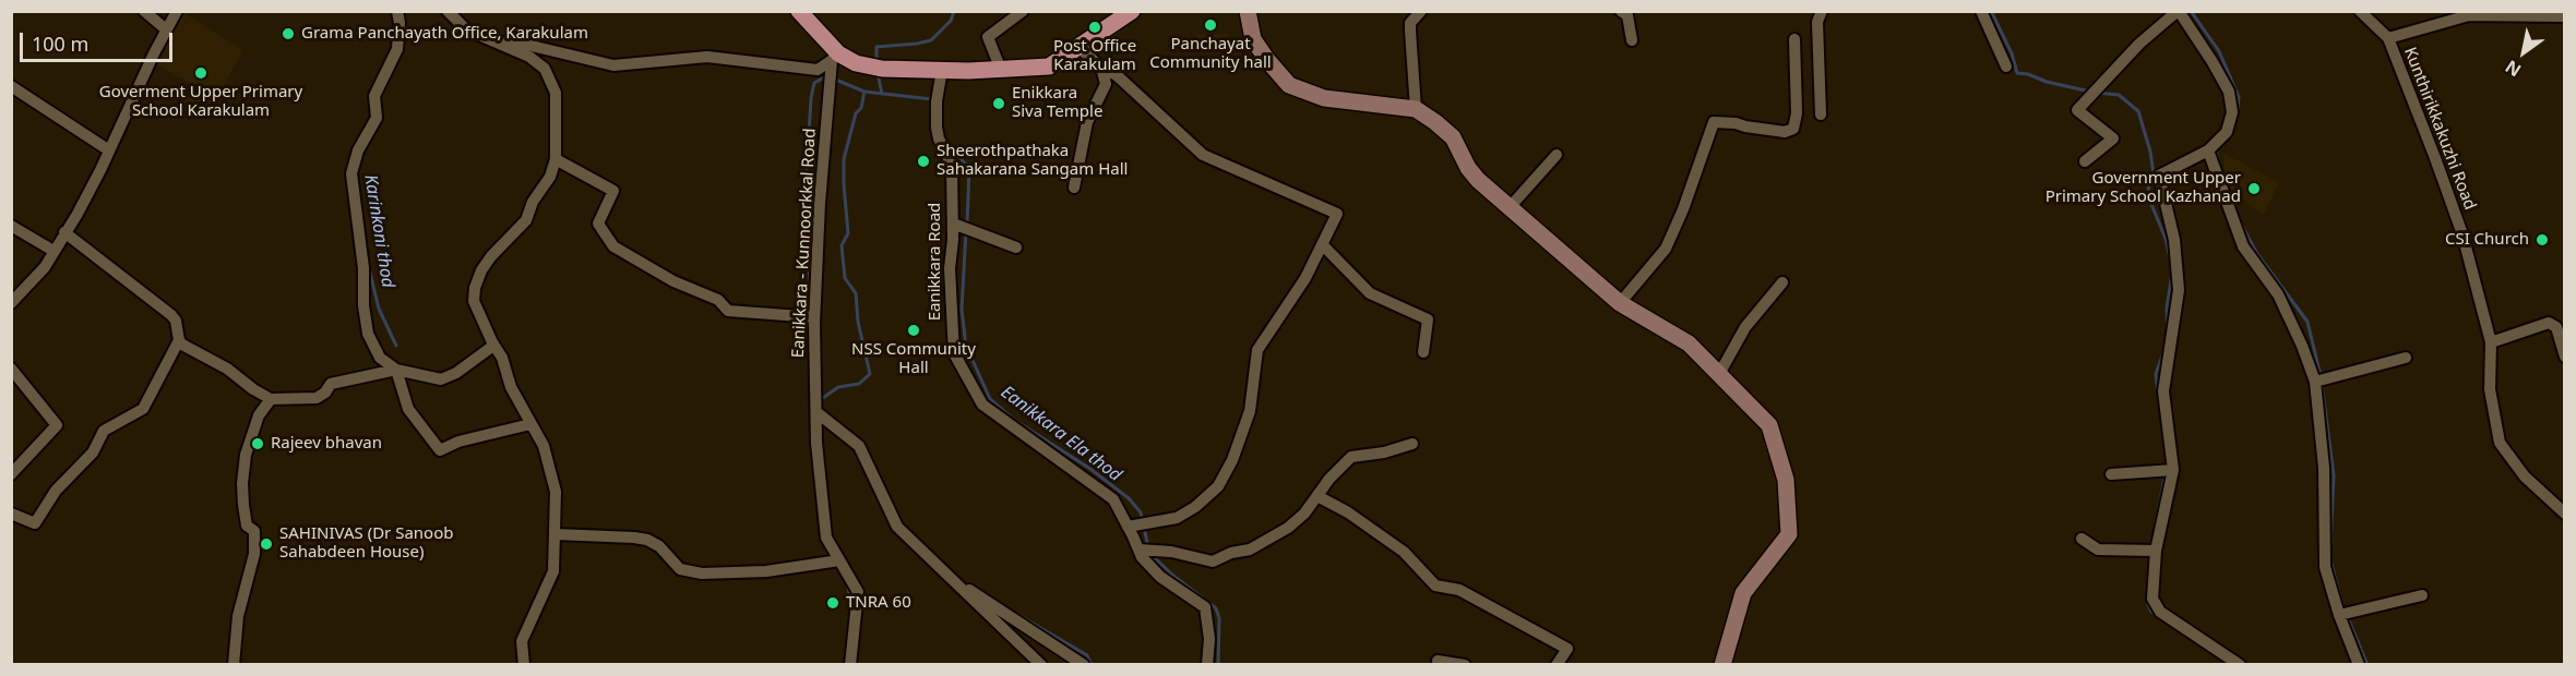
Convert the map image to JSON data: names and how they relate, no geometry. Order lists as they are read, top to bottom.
{
  "streets": {
    "street": ["Kunthirikkakuzhi Road", "Eanikkara - Kunnoorkkal Road", "Eanikkara Road"]
  },
  "water": ["Karinkoni thod", "Eanikkara Ela thod"],
  "places": [
    "Panchayat Community hall",
    "Post Office Karakulam",
    "Grama Panchayath Office, Karakulam",
    "Goverment Upper Primary School Karakulam",
    "Enikkara Siva Temple",
    "Sheerothpathaka Sahakarana Sangam Hall",
    "Government Upper Primary School Kazhanad",
    "CSI Church",
    "NSS Community Hall",
    "Rajeev bhavan",
    "SAHINIVAS (Dr Sanoob Sahabdeen House)",
    "TNRA 60"
  ],
  "scale_bar": "100 m",
  "north": "bottom left"
}
